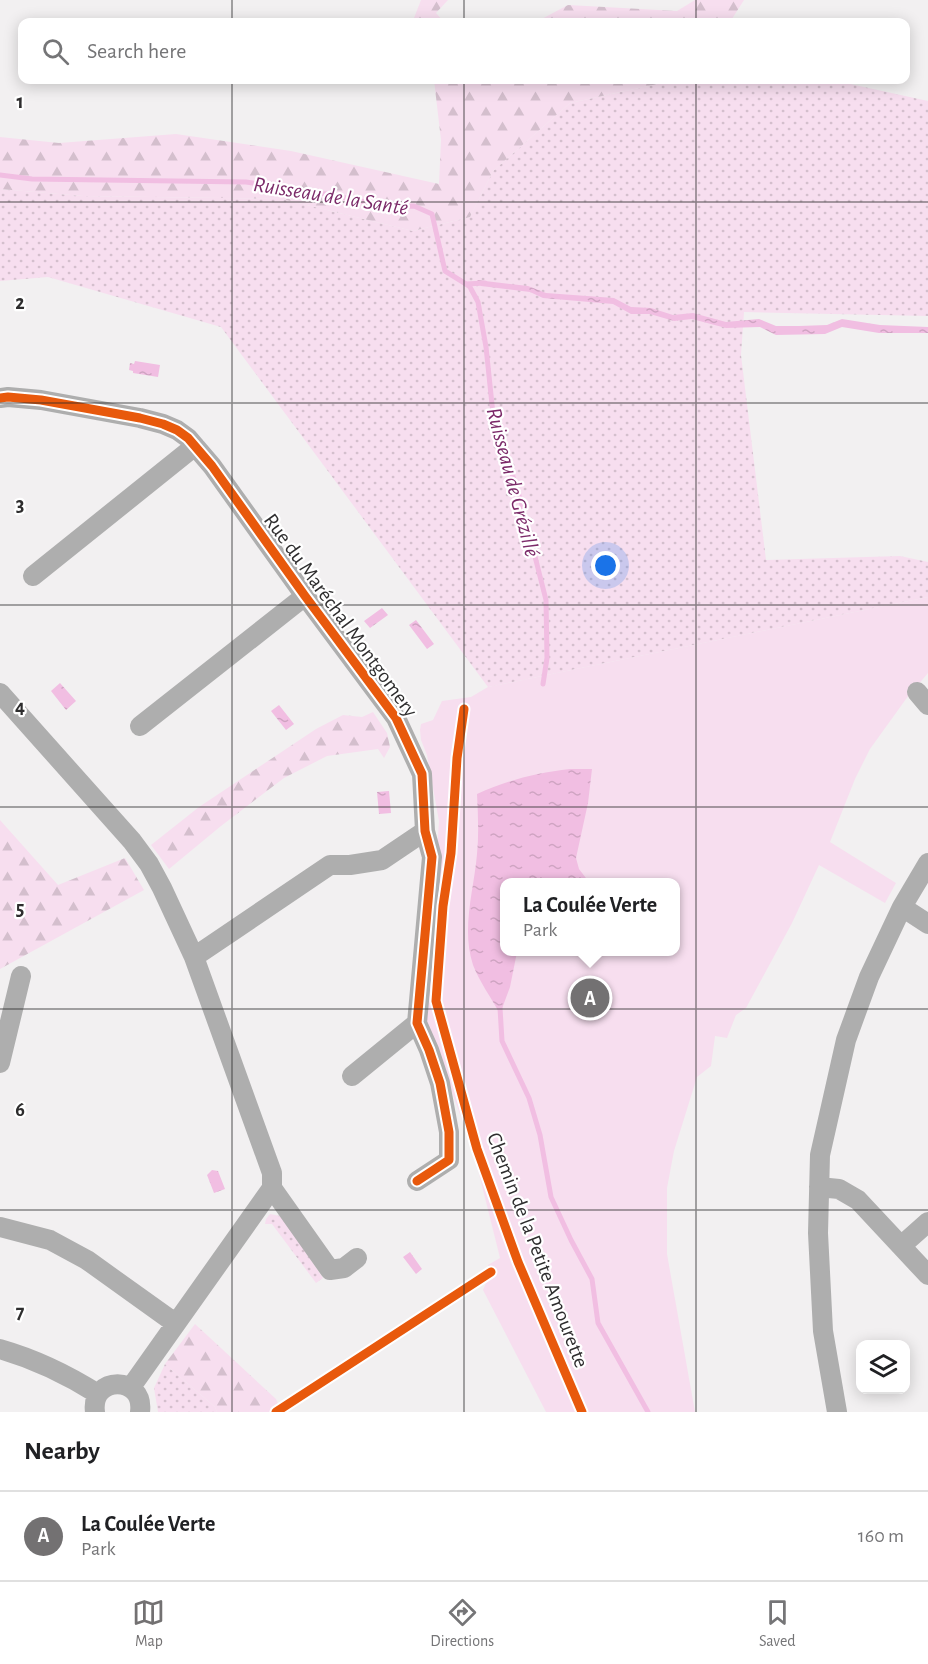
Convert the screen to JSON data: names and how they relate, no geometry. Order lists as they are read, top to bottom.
{
  "streets": {
    "street": ["Rue du Maréchal Montgomery"],
    "cycle path": ["Chemin de la Petite Amourette"]
  },
  "water": ["Ruisseau de la Santé", "Ruisseau de Grézillé"],
  "page": {
    "search": "Search here",
    "popup": ["La Coulée Verte", "Park"],
    "pins": "A",
    "heading": "Nearby",
    "list": [
      {
        "mark": "A",
        "name": "La Coulée Verte",
        "note": "Park",
        "value": "160 m"
      }
    ],
    "nav": ["Map", "Directions", "Saved"]
  },
  "grid": {
    "rows": [
      "1",
      "2",
      "3",
      "4",
      "5",
      "6",
      "7"
    ]
  }
}
